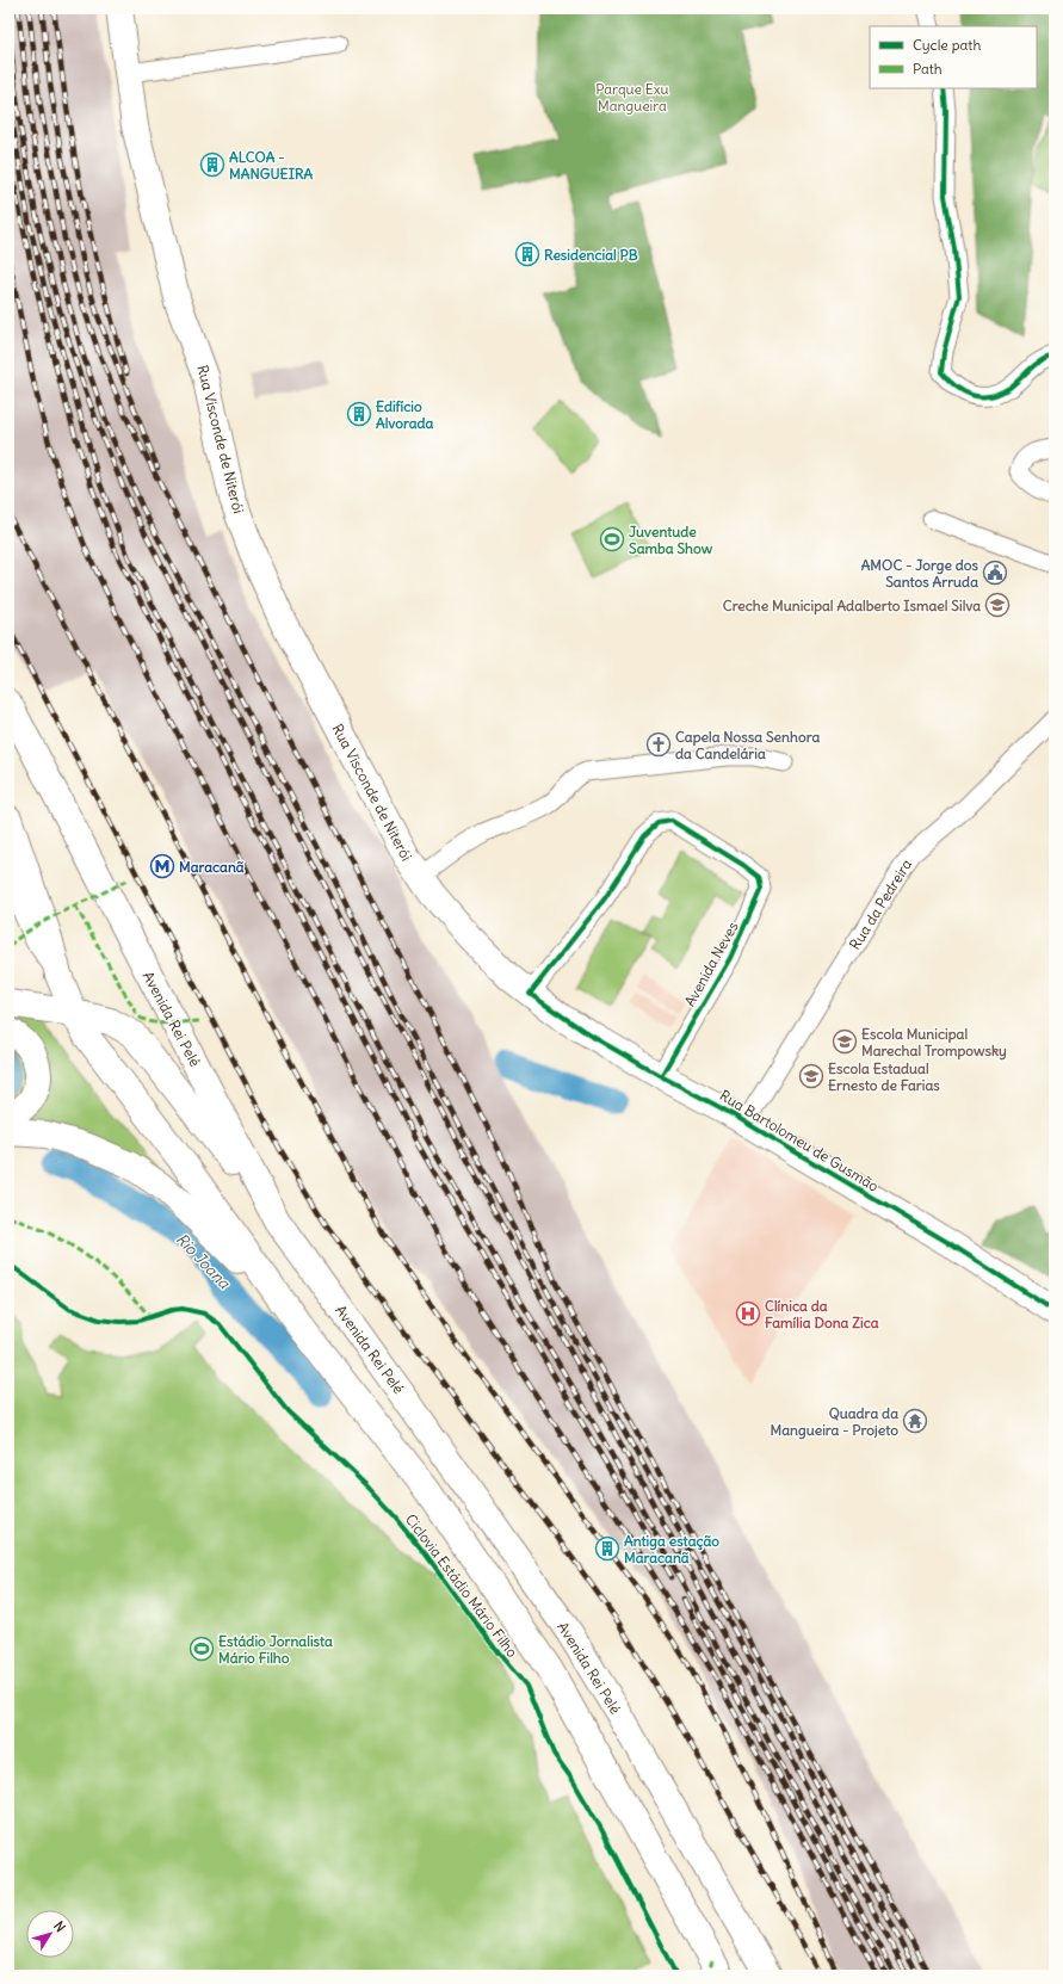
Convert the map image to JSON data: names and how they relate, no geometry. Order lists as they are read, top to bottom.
{
  "streets": {
    "main road": ["Rua Visconde de Niterói", "Avenida Rei Pelé", "Rua Bartolomeu de Gusmão"],
    "street": ["Rua da Pedreira", "Avenida Neves"],
    "cycle path": ["Ciclovia Estádio Mário Filho"]
  },
  "crossings": [
    ["Rua Visconde de Niterói", "Avenida Neves"],
    ["Rua Visconde de Niterói", "Rua Bartolomeu de Gusmão"],
    ["Rua da Pedreira", "Rua Bartolomeu de Gusmão"],
    ["Avenida Neves", "Rua Bartolomeu de Gusmão"]
  ],
  "water": ["Rio Joana"],
  "parks": ["Parque Exu Mangueira"],
  "places": {
    "building": [
      "ALCOA - MANGUEIRA",
      "Residencial PB",
      "Edifício Alvorada",
      "Antiga estação Maracanã"
    ],
    "sports": ["Juventude Samba Show", "Estádio Jornalista Mário Filho"],
    "public building": ["AMOC - Jorge dos Santos Arruda"],
    "school or university": ["Creche Municipal Adalberto Ismael Silva", "Escola Municipal Marechal Trompowsky", "Escola Estadual Ernesto de Farias"],
    "church": ["Capela Nossa Senhora da Candelária"],
    "metro station": ["Maracanã"],
    "hospital": ["Clínica da Família Dona Zica"],
    "temple": ["Quadra da Mangueira - Projeto"]
  },
  "legend": ["Cycle path", "Path"],
  "north": "top right"
}
